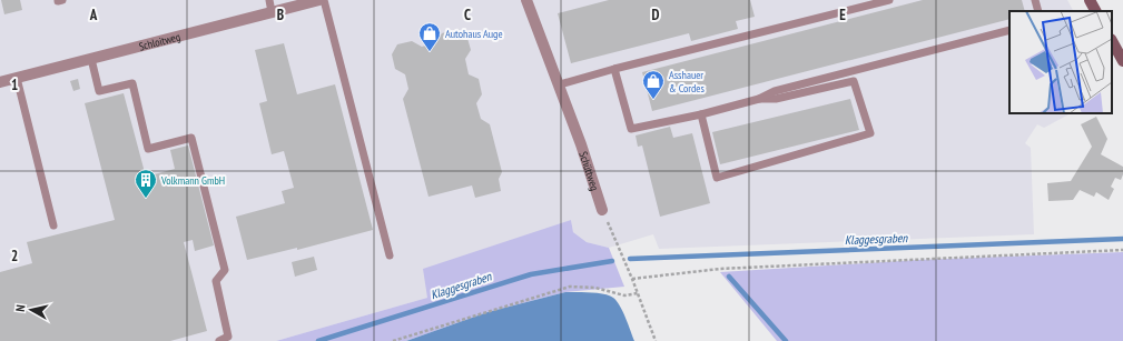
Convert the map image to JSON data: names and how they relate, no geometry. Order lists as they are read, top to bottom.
{
  "streets": {
    "street": ["Schloitweg", "Schüttweg"]
  },
  "water": ["Klaggesgraben"],
  "places": {
    "shop": ["Autohaus Auge", "Asshauer & Cordes"],
    "building": ["Volkmann GmbH"]
  },
  "north": "left",
  "grid": {
    "columns": [
      "A",
      "B",
      "C",
      "D",
      "E"
    ],
    "rows": ["1", "2"]
  }
}
